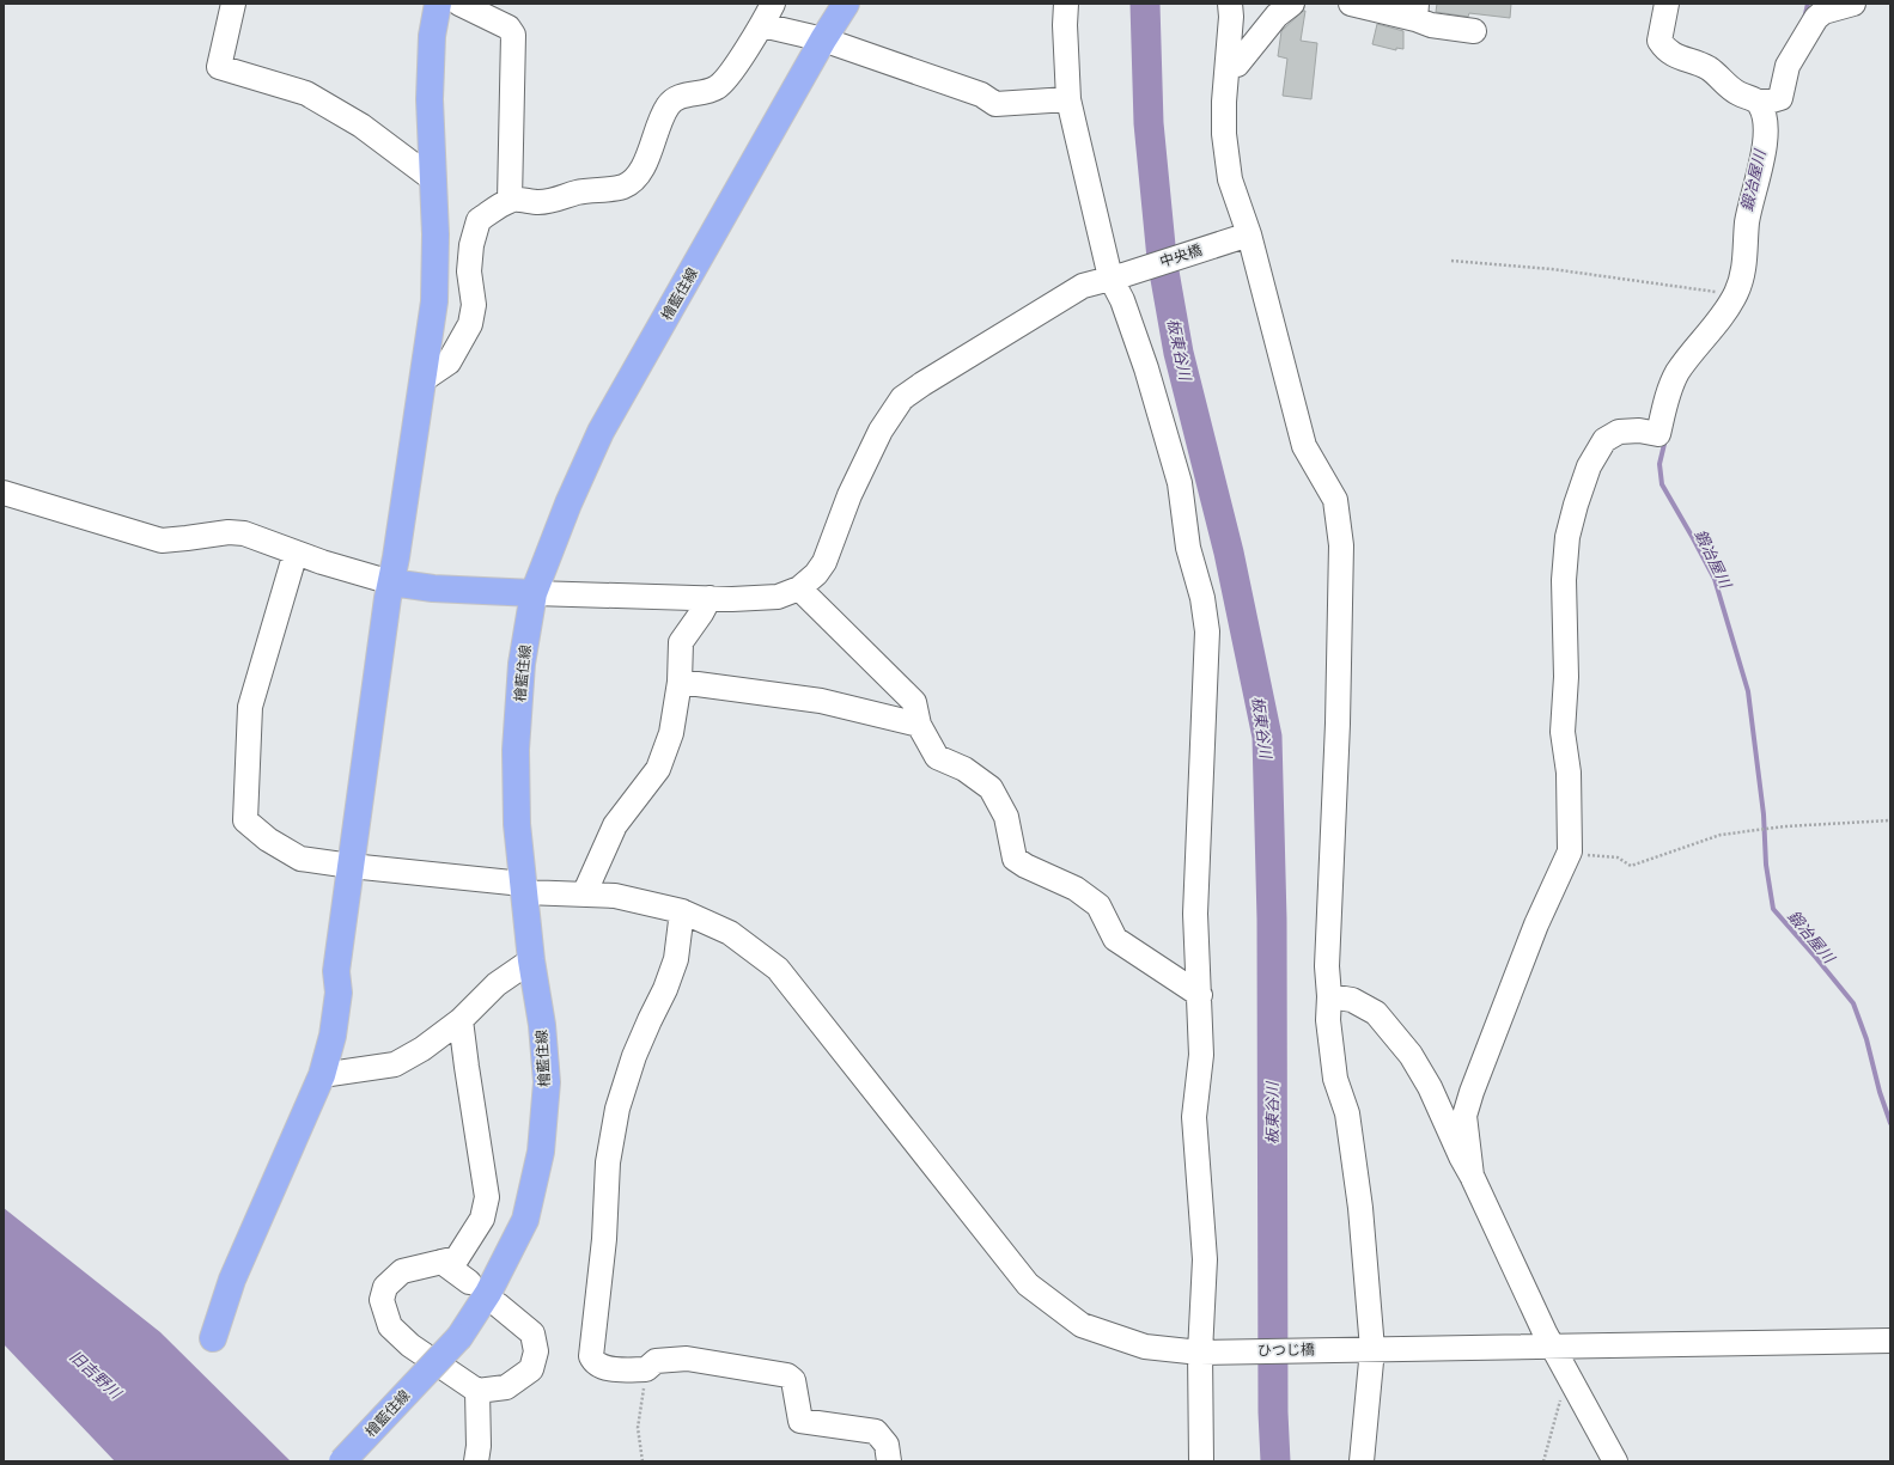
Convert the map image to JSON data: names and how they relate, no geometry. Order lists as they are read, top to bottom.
{
  "streets": {
    "main road": ["檜藍住線"],
    "street": ["中央橋", "ひつじ橋"]
  },
  "crossings": [
    ["檜藍住線", "ひつじ橋"]
  ],
  "water": ["鍛冶屋川", "板東谷川", "旧吉野川"]
}
